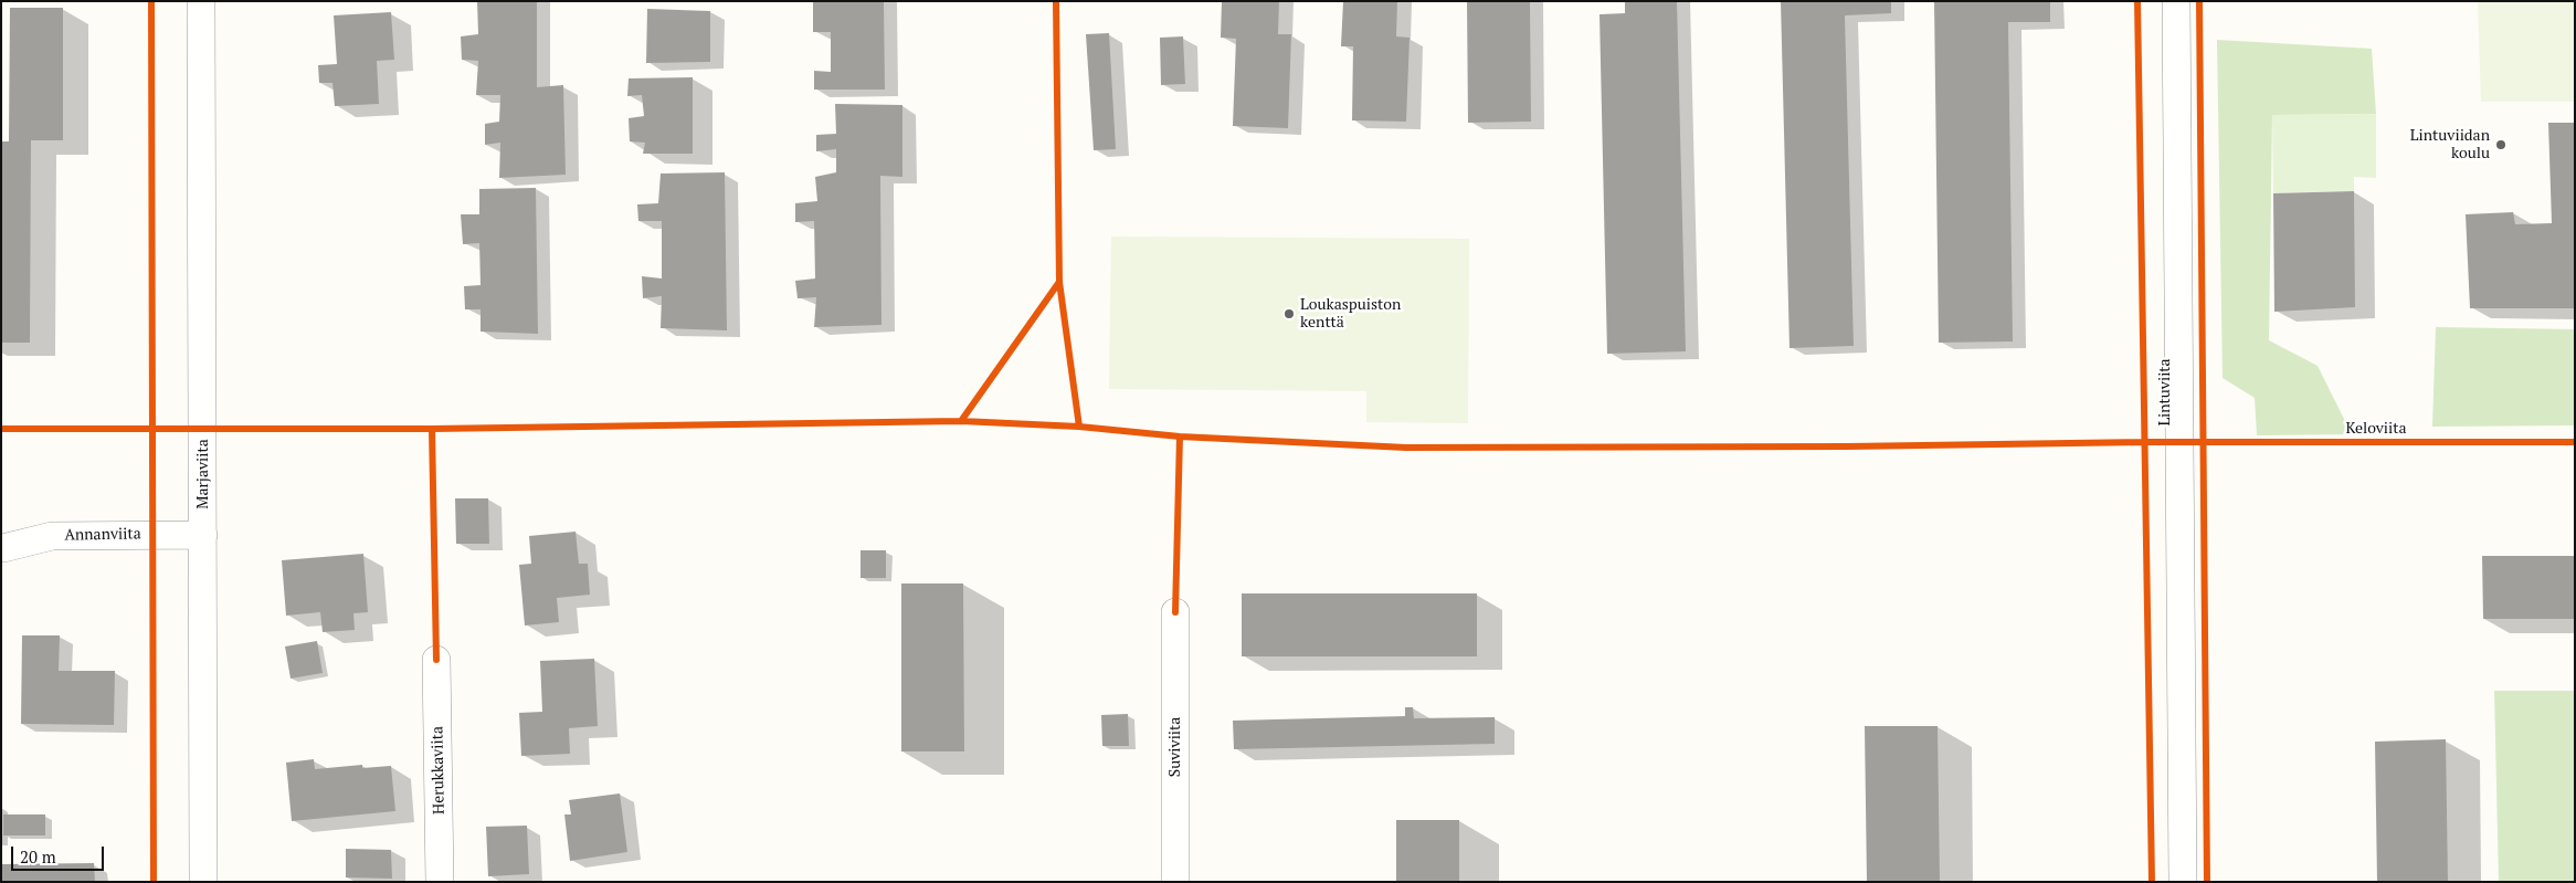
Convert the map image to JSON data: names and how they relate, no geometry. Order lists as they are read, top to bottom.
{
  "streets": {
    "street": [
      "Lintuviita",
      "Marjaviita",
      "Annanviita",
      "Suviviita",
      "Herukkaviita"
    ],
    "cycle path": ["Keloviita"]
  },
  "crossings": [
    ["Marjaviita", "Annanviita"]
  ],
  "places": ["Lintuviidan koulu", "Loukaspuiston kenttä"],
  "scale_bar": "20 m"
}
